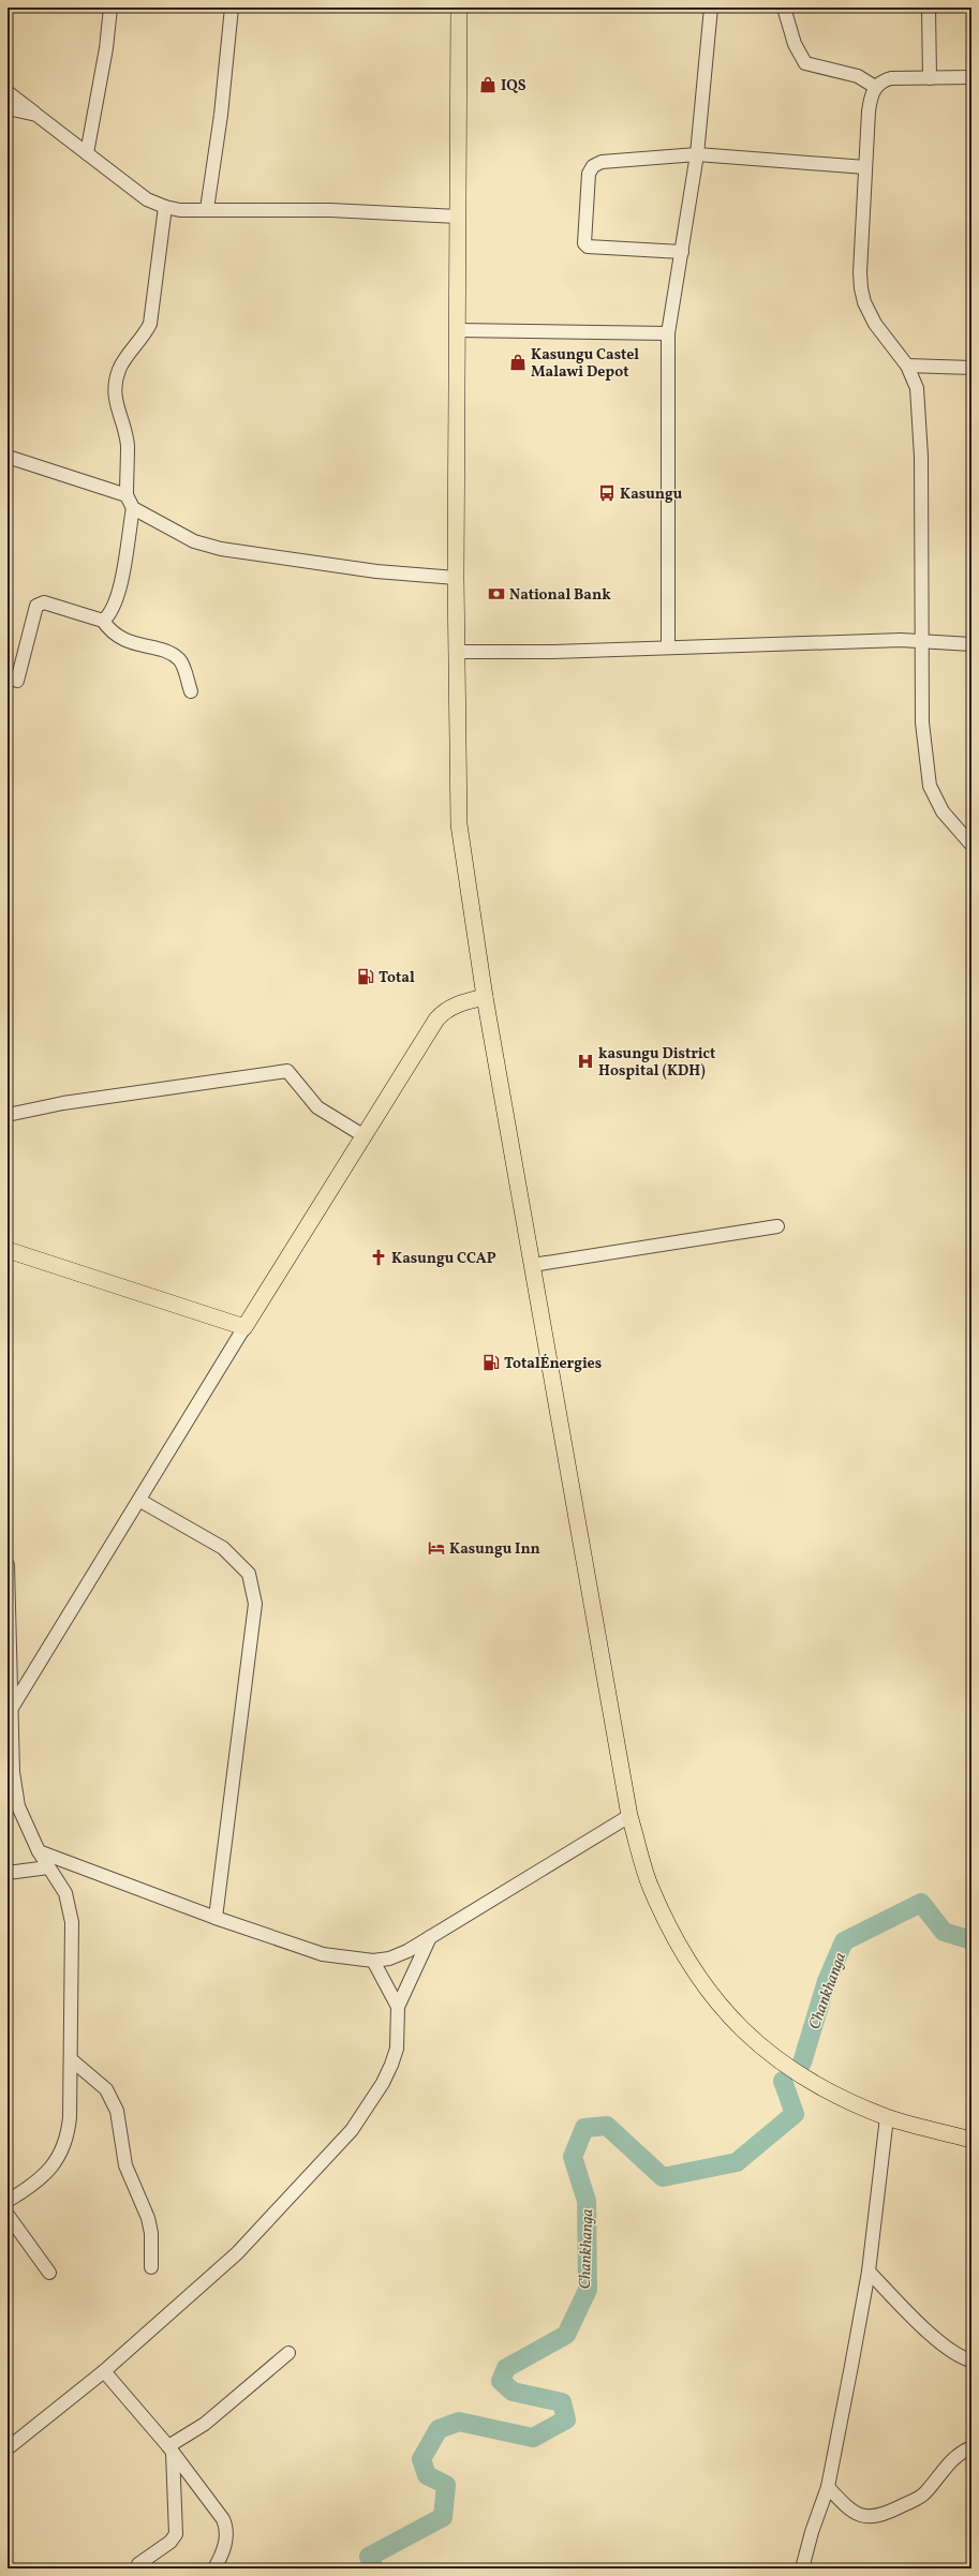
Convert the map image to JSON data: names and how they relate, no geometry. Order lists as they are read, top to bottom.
{
  "water": ["Chankhanga"],
  "places": {
    "shop": ["IQS", "Kasungu Castel Malawi Depot"],
    "bus stop": ["Kasungu"],
    "bank": ["National Bank"],
    "fuel station": ["Total", "TotalÉnergies"],
    "hospital": ["kasungu District Hospital (KDH)"],
    "church": ["Kasungu CCAP"],
    "hotel": ["Kasungu Inn"]
  }
}
